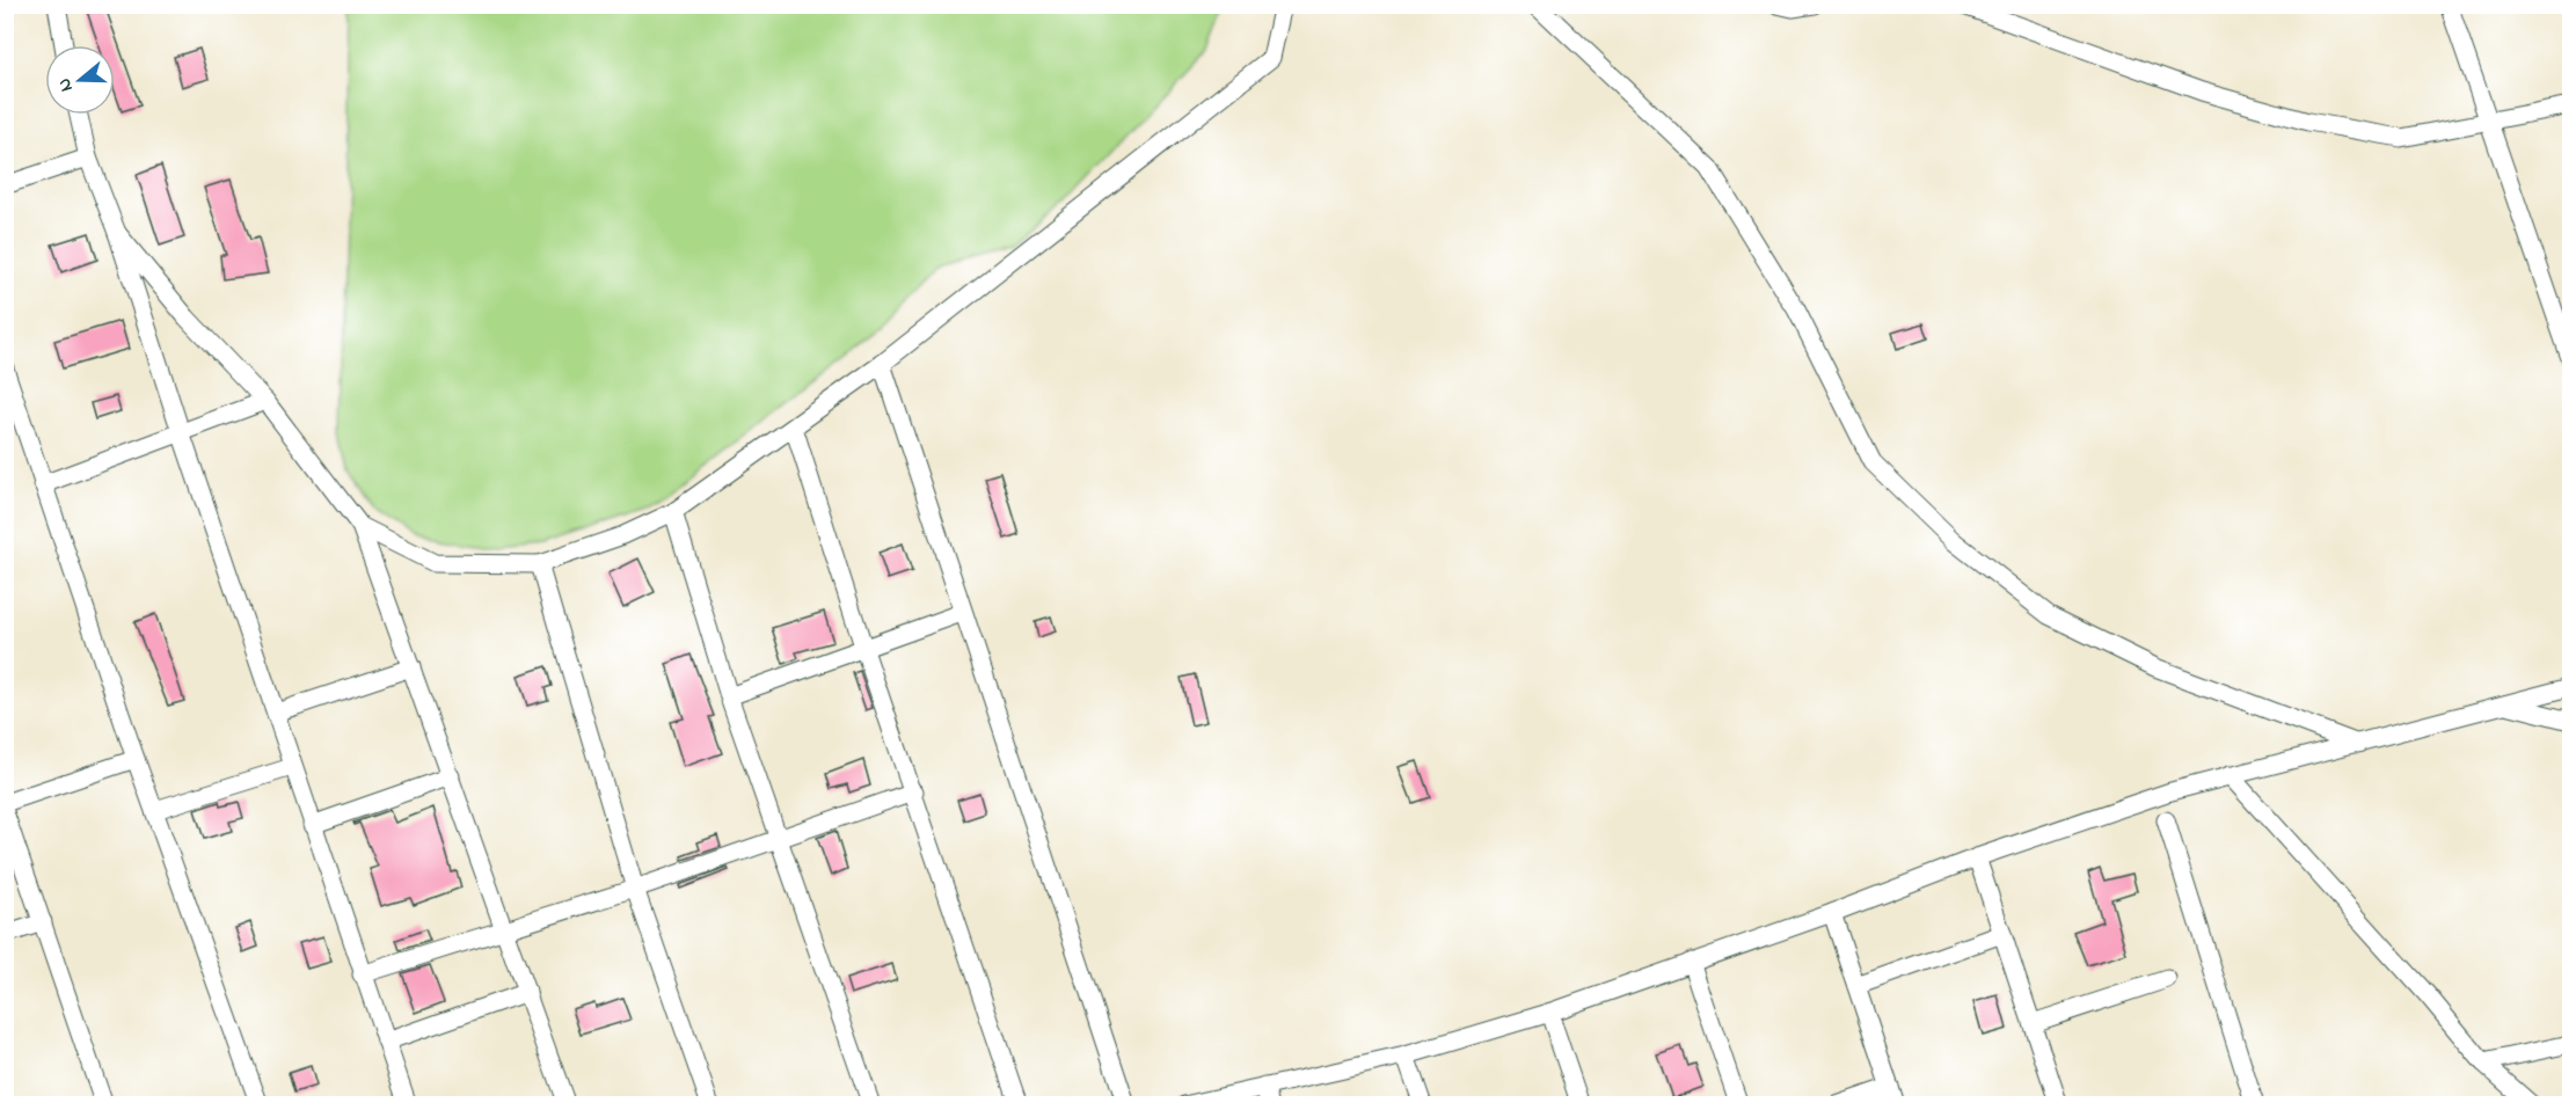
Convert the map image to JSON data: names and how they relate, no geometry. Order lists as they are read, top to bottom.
{
  "north": "left"
}
